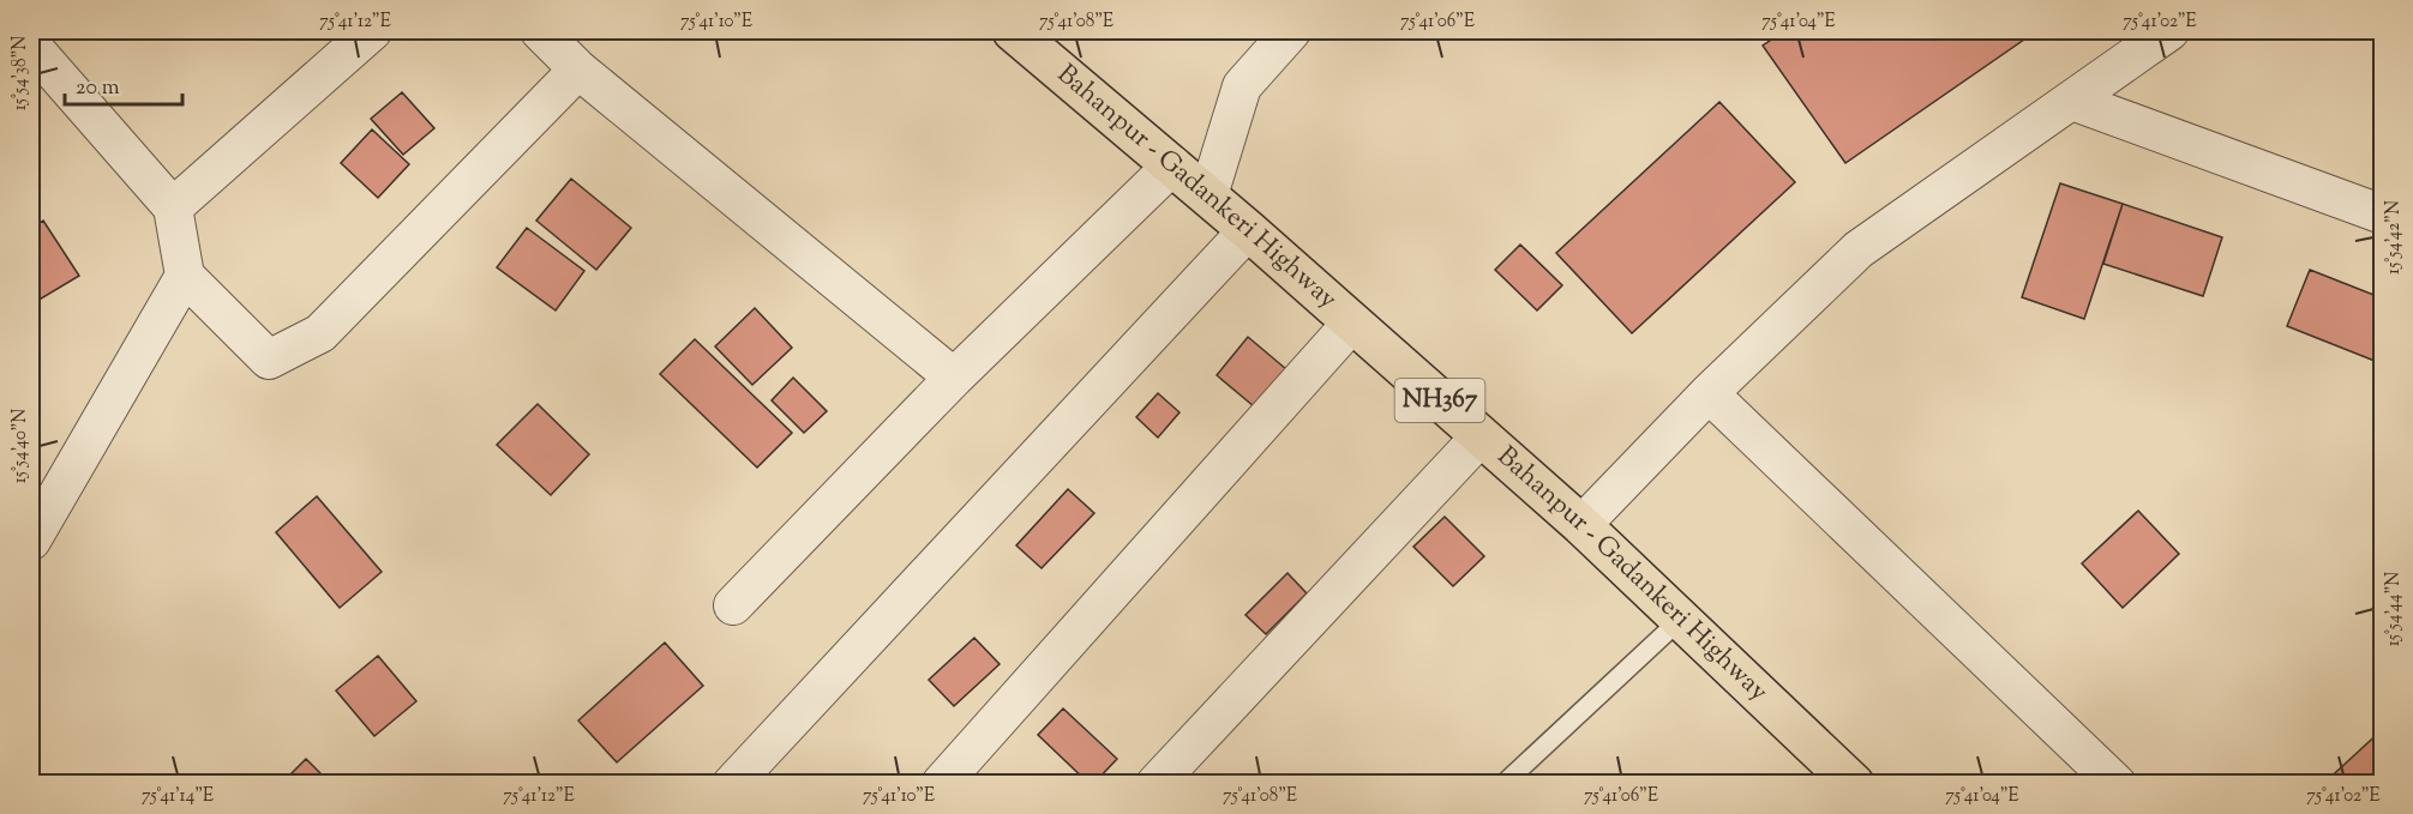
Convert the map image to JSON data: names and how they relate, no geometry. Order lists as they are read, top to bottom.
{
  "streets": {
    "highway": ["Bahanpur - Gadankeri Highway", "NH367"]
  },
  "scale_bar": "20 m",
  "coordinates": [
    "75°41'12\"E",
    "75°41'10\"E",
    "75°41'08\"E",
    "75°41'06\"E",
    "75°41'04\"E",
    "75°41'02\"E",
    "15°54'38\"N",
    "15°54'42\"N",
    "15°54'40\"N",
    "15°54'44\"N",
    "75°41'14\"E"
  ]
}
